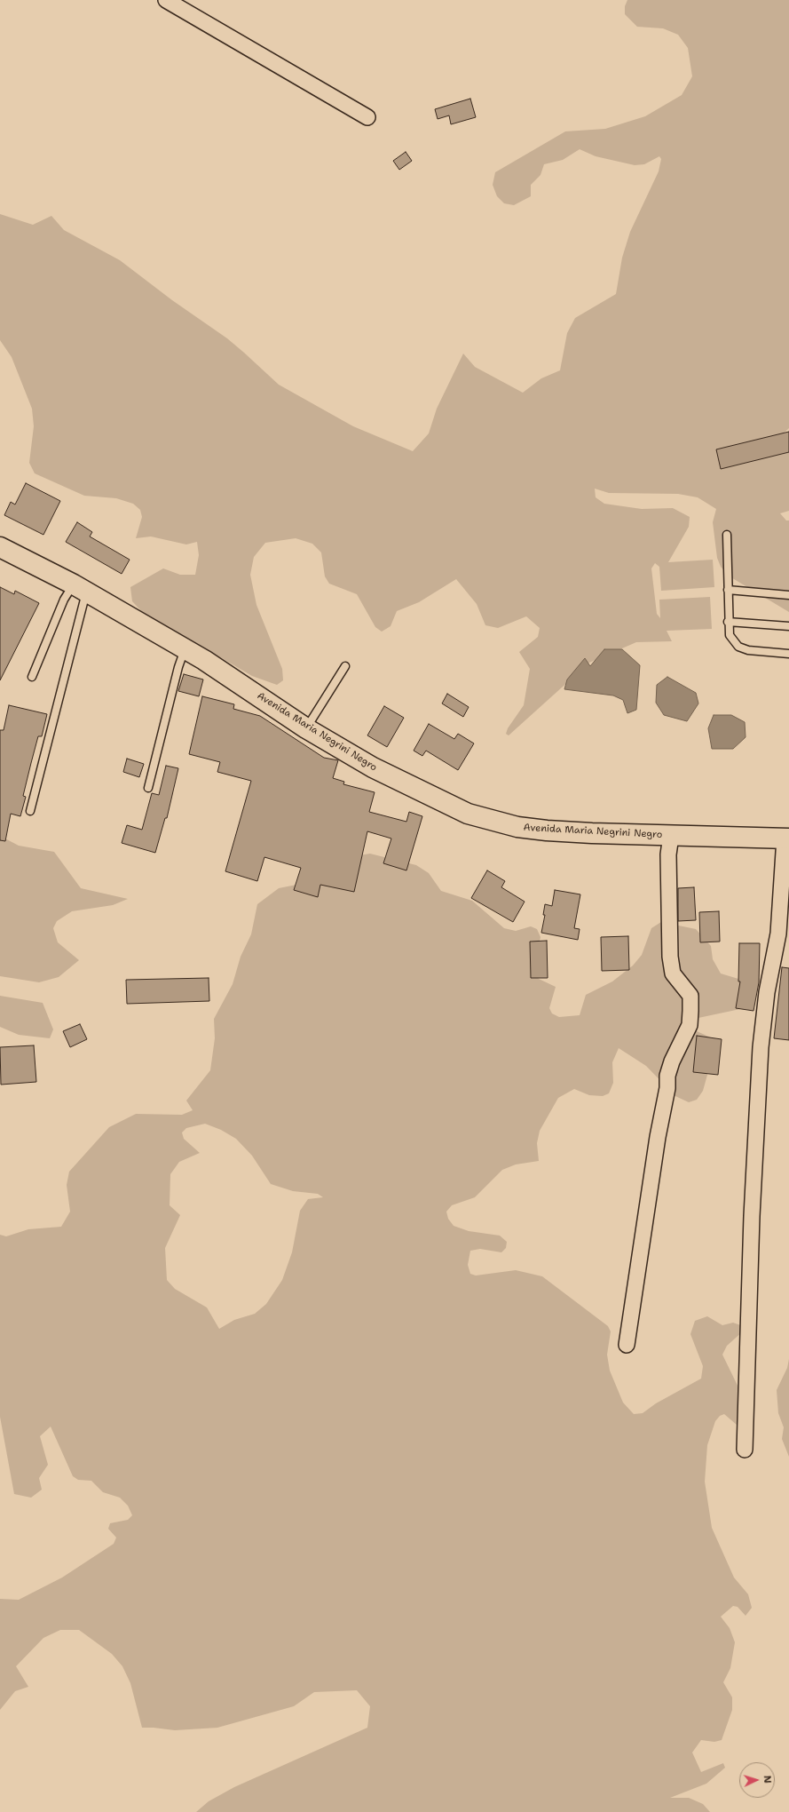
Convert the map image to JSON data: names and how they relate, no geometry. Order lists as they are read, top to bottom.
{
  "streets": {
    "street": ["Avenida Maria Negrini Negro"]
  },
  "north": "right"
}
